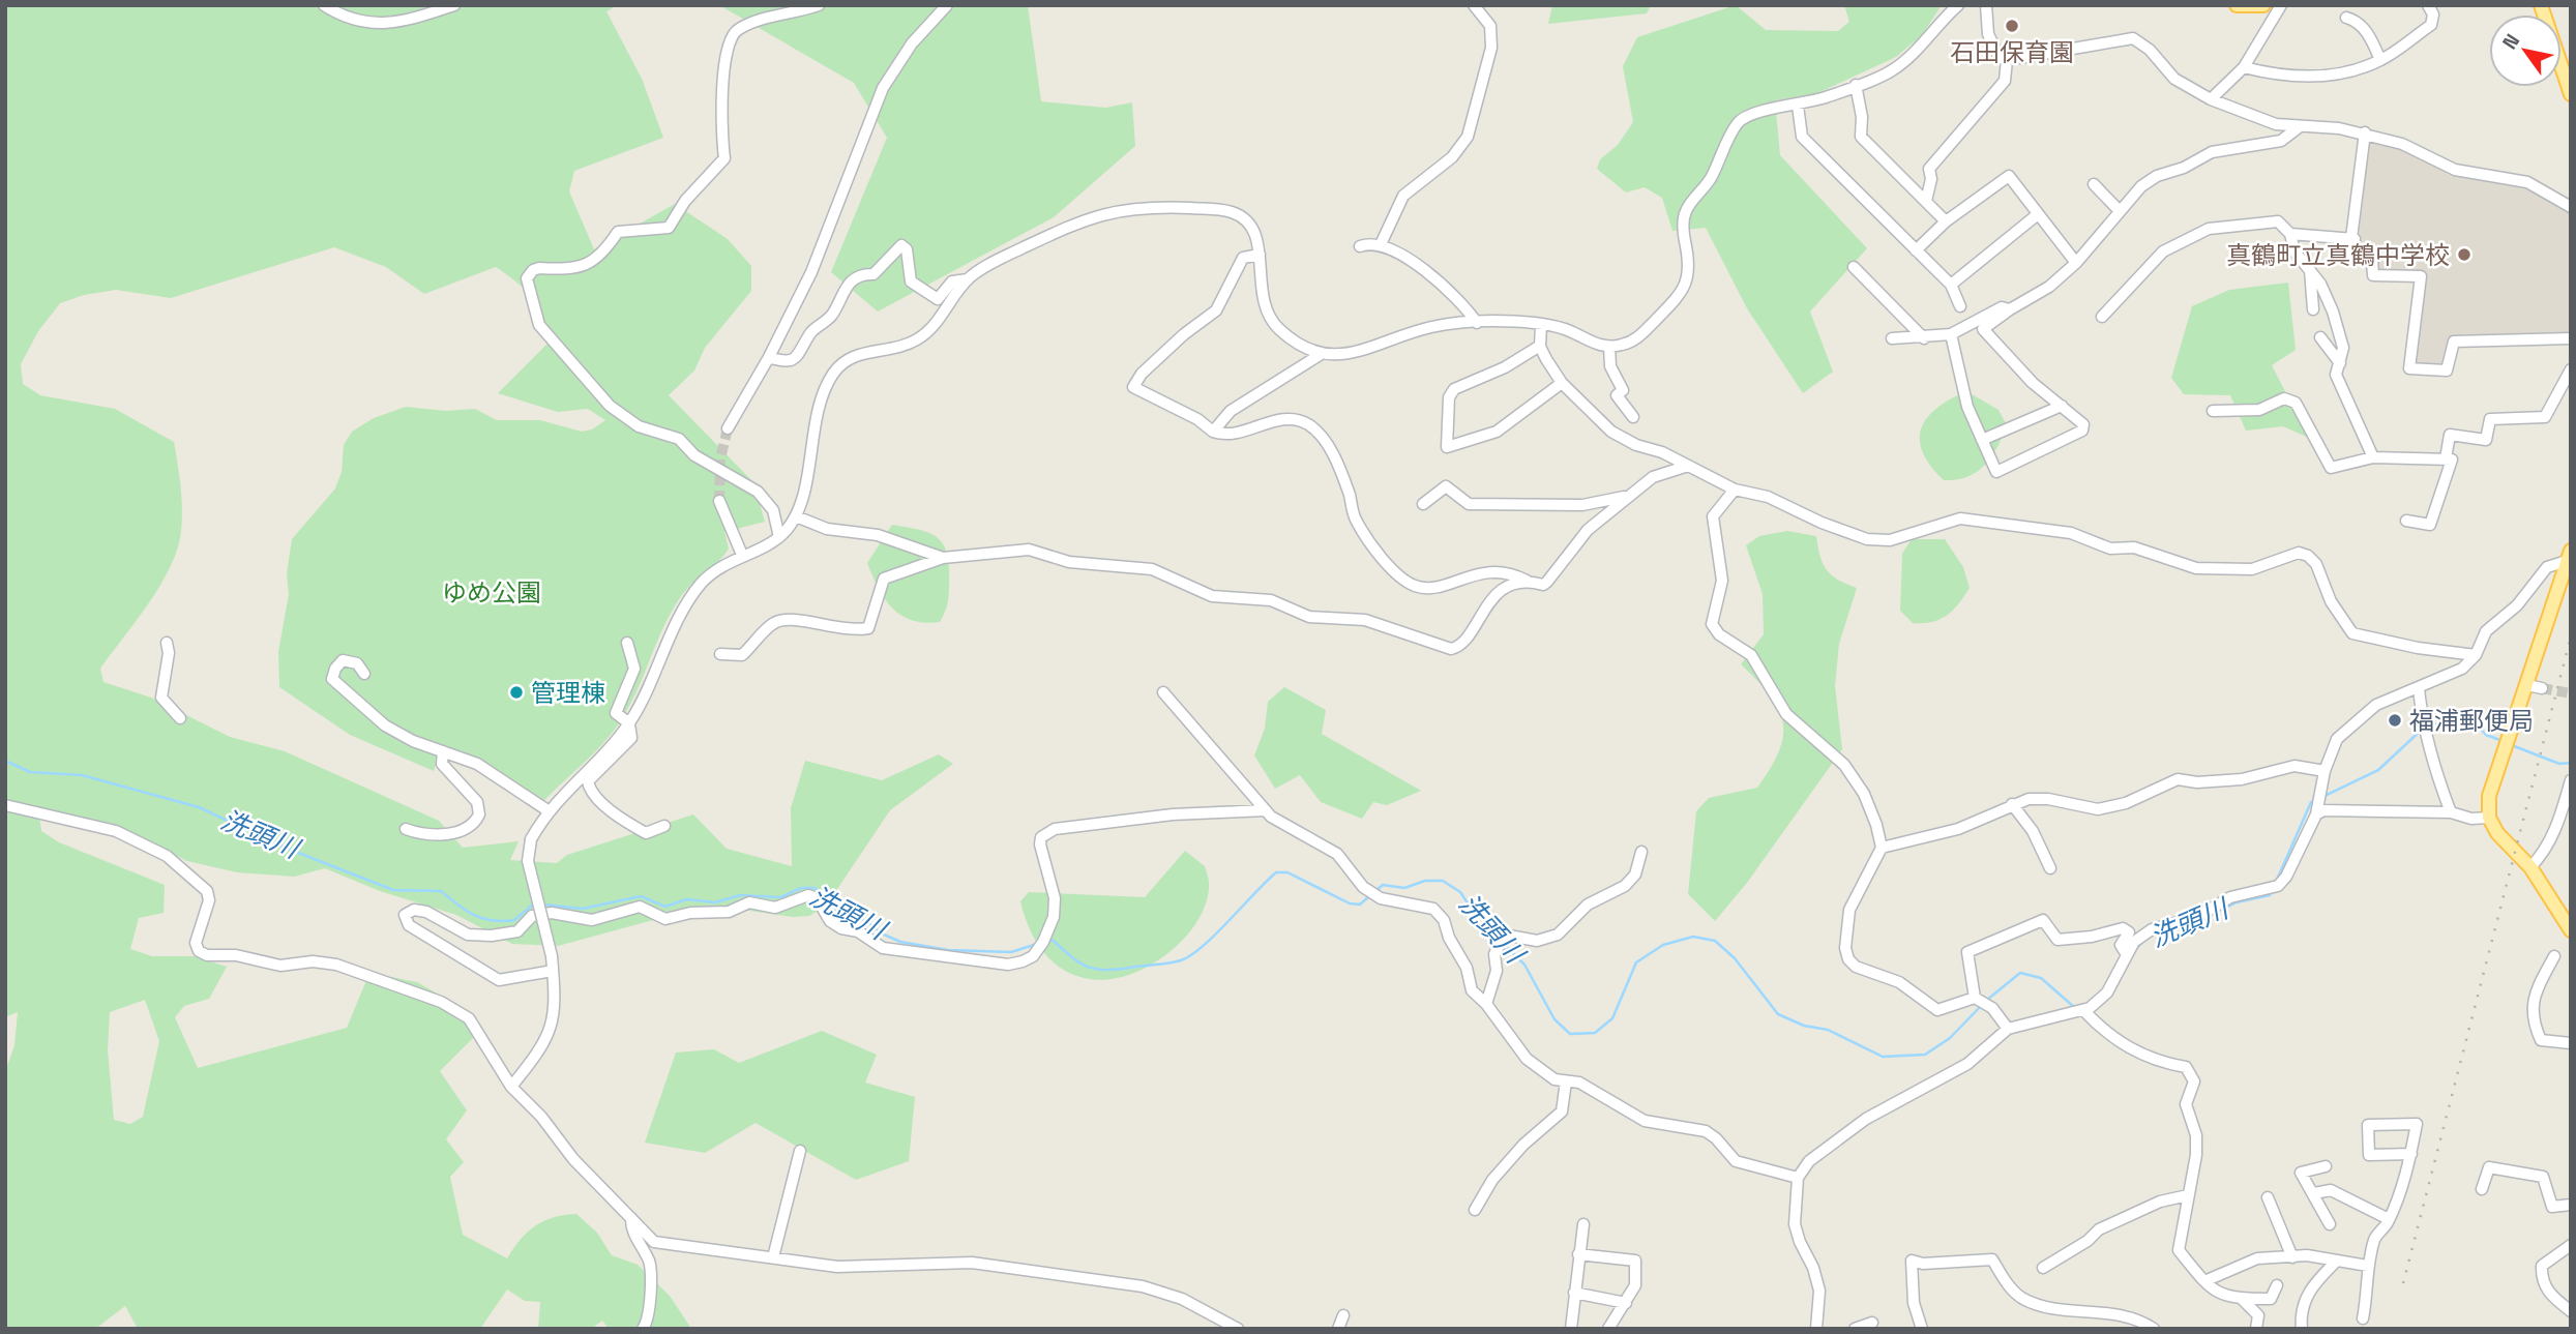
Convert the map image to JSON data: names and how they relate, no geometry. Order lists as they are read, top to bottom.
{
  "water": ["洗頭川"],
  "parks": ["ゆめ公園"],
  "places": [
    "石田保育園",
    "真鶴町立真鶴中学校",
    "管理棟",
    "福浦郵便局"
  ],
  "north": "top left"
}
